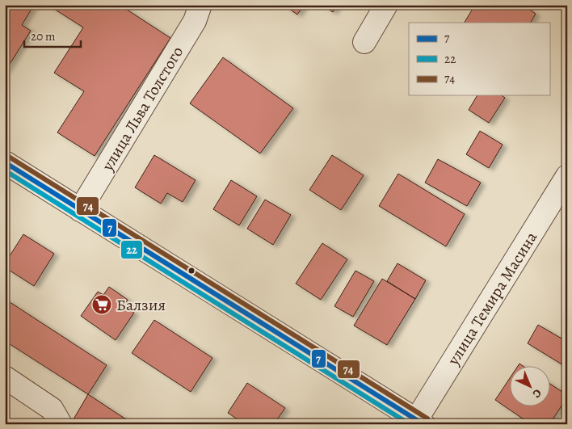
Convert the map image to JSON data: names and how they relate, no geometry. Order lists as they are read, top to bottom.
{
  "streets": {
    "street": ["улица Льва Толстого", "улица Темира Масина"]
  },
  "places": {
    "supermarket": ["Балзия"]
  },
  "lines": ["transit line 74", "transit line 7", "transit line 22"],
  "legend": ["7", "22", "74"],
  "scale_bar": "20 m",
  "north": "bottom right"
}
